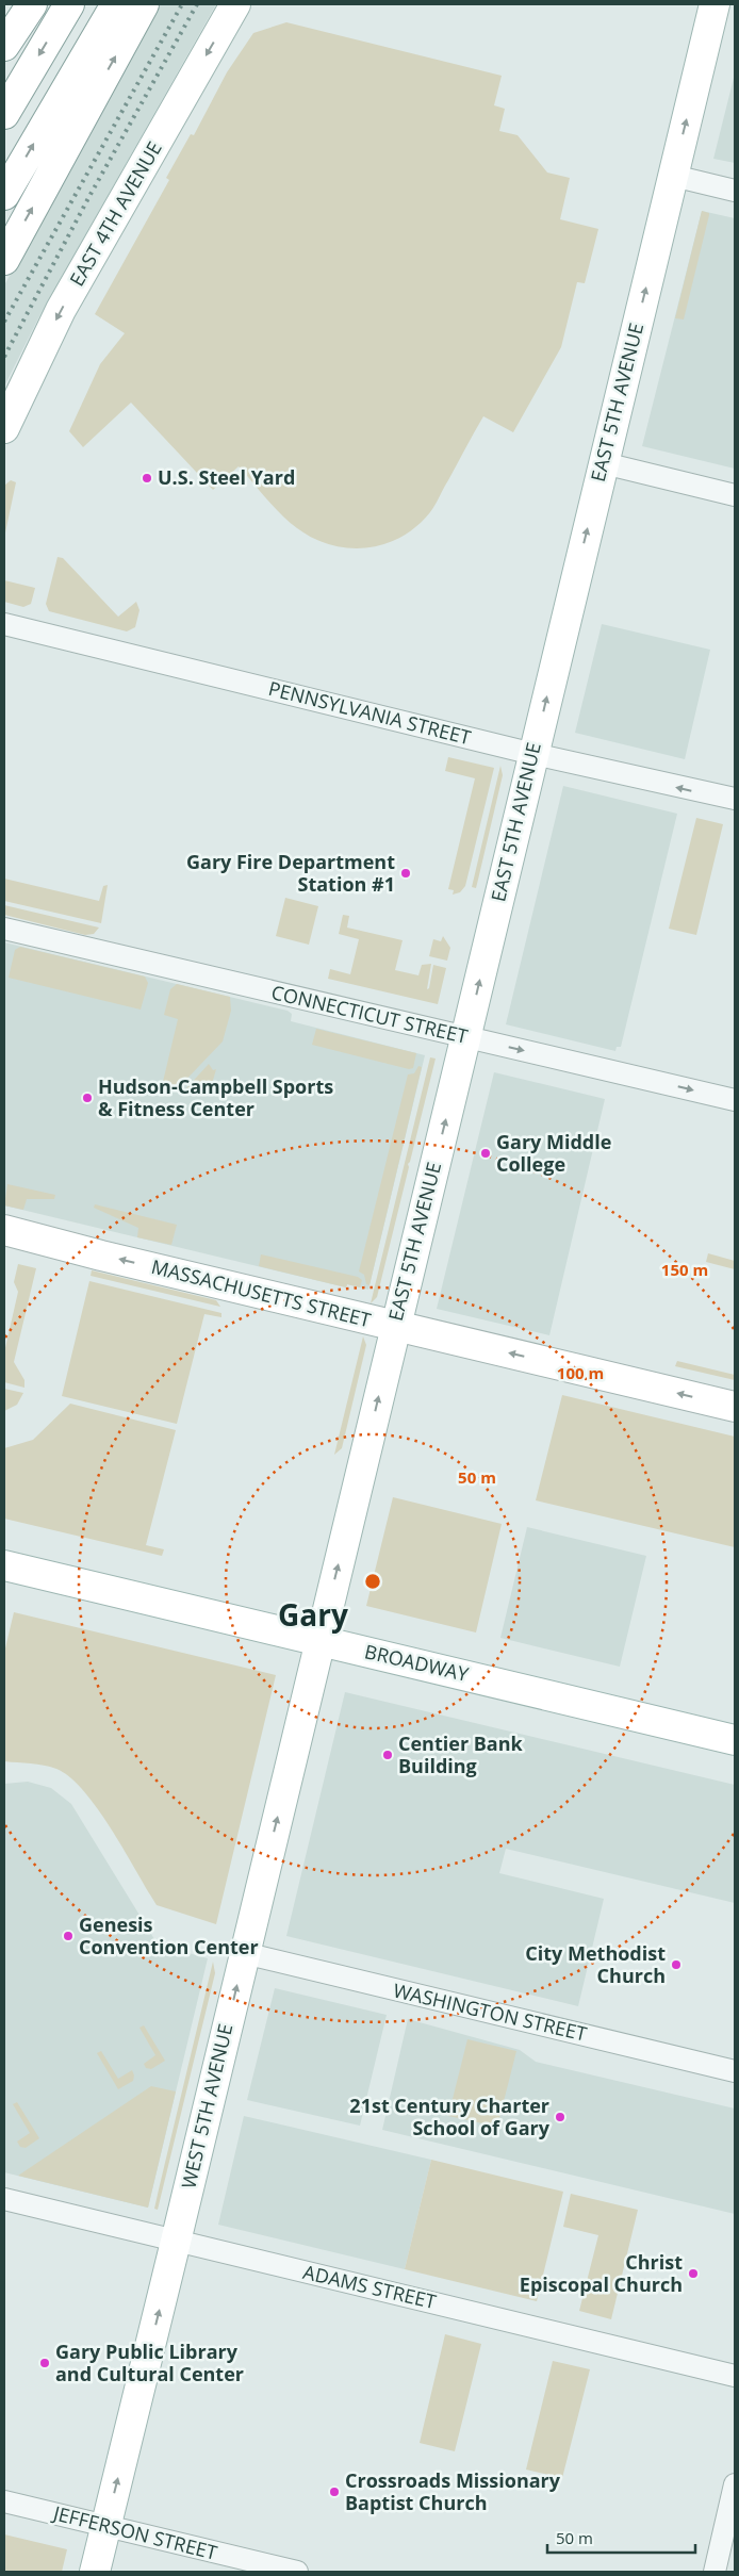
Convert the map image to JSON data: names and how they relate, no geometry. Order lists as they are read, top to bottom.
{
  "streets": {
    "main road": [
      "EAST 4TH AVENUE",
      "EAST 5TH AVENUE",
      "MASSACHUSETTS STREET",
      "BROADWAY",
      "WEST 5TH AVENUE"
    ],
    "street": [
      "PENNSYLVANIA STREET",
      "CONNECTICUT STREET",
      "WASHINGTON STREET",
      "ADAMS STREET",
      "JEFFERSON STREET"
    ]
  },
  "crossings": [
    ["EAST 5TH AVENUE", "PENNSYLVANIA STREET"],
    ["EAST 5TH AVENUE", "CONNECTICUT STREET"],
    ["EAST 5TH AVENUE", "MASSACHUSETTS STREET"],
    ["EAST 5TH AVENUE", "BROADWAY"],
    ["EAST 5TH AVENUE", "WEST 5TH AVENUE"],
    ["BROADWAY", "WEST 5TH AVENUE"],
    ["WASHINGTON STREET", "WEST 5TH AVENUE"],
    ["WEST 5TH AVENUE", "ADAMS STREET"],
    ["WEST 5TH AVENUE", "JEFFERSON STREET"]
  ],
  "one_way": [
    "EAST 5TH AVENUE",
    "CONNECTICUT STREET",
    "MASSACHUSETTS STREET",
    "WEST 5TH AVENUE"
  ],
  "districts": ["Gary"],
  "places": [
    "U.S. Steel Yard",
    "Gary Fire Department Station #1",
    "Hudson-Campbell Sports & Fitness Center",
    "Gary Middle College",
    "Centier Bank Building",
    "Genesis Convention Center",
    "City Methodist Church",
    "21st Century Charter School of Gary",
    "Christ Episcopal Church",
    "Gary Public Library and Cultural Center",
    "Crossroads Missionary Baptist Church"
  ],
  "scale_bar": "50 m",
  "rings": ["150 m", "100 m", "50 m"]
}
